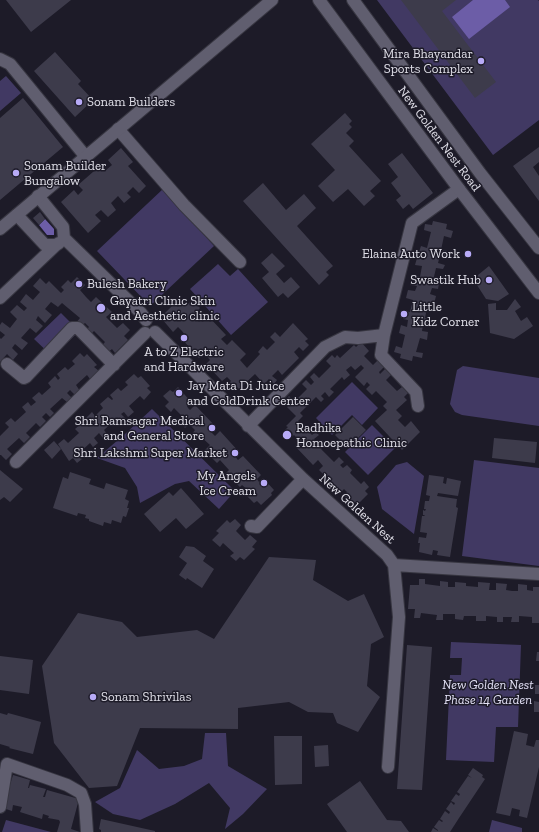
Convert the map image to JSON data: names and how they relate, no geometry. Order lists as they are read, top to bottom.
{
  "streets": {
    "street": ["New Golden Nest Road", "New Golden Nest"]
  },
  "parks": ["New Golden Nest Phase 14 Garden"],
  "places": [
    "Mira Bhayandar Sports Complex",
    "Sonam Builders",
    "Sonam Builder Bungalow",
    "Elaina Auto Work",
    "Swastik Hub",
    "Bulesh Bakery",
    "Gayatri Clinic Skin and Aesthetic clinic",
    "Little Kidz Corner",
    "A to Z Electric and Hardware",
    "Jay Mata Di Juice and ColdDrink Center",
    "Shri Ramsagar Medical and General Store",
    "Radhika Homoepathic Clinic",
    "Shri Lakshmi Super Market",
    "My Angels Ice Cream",
    "Sonam Shrivilas"
  ]
}
